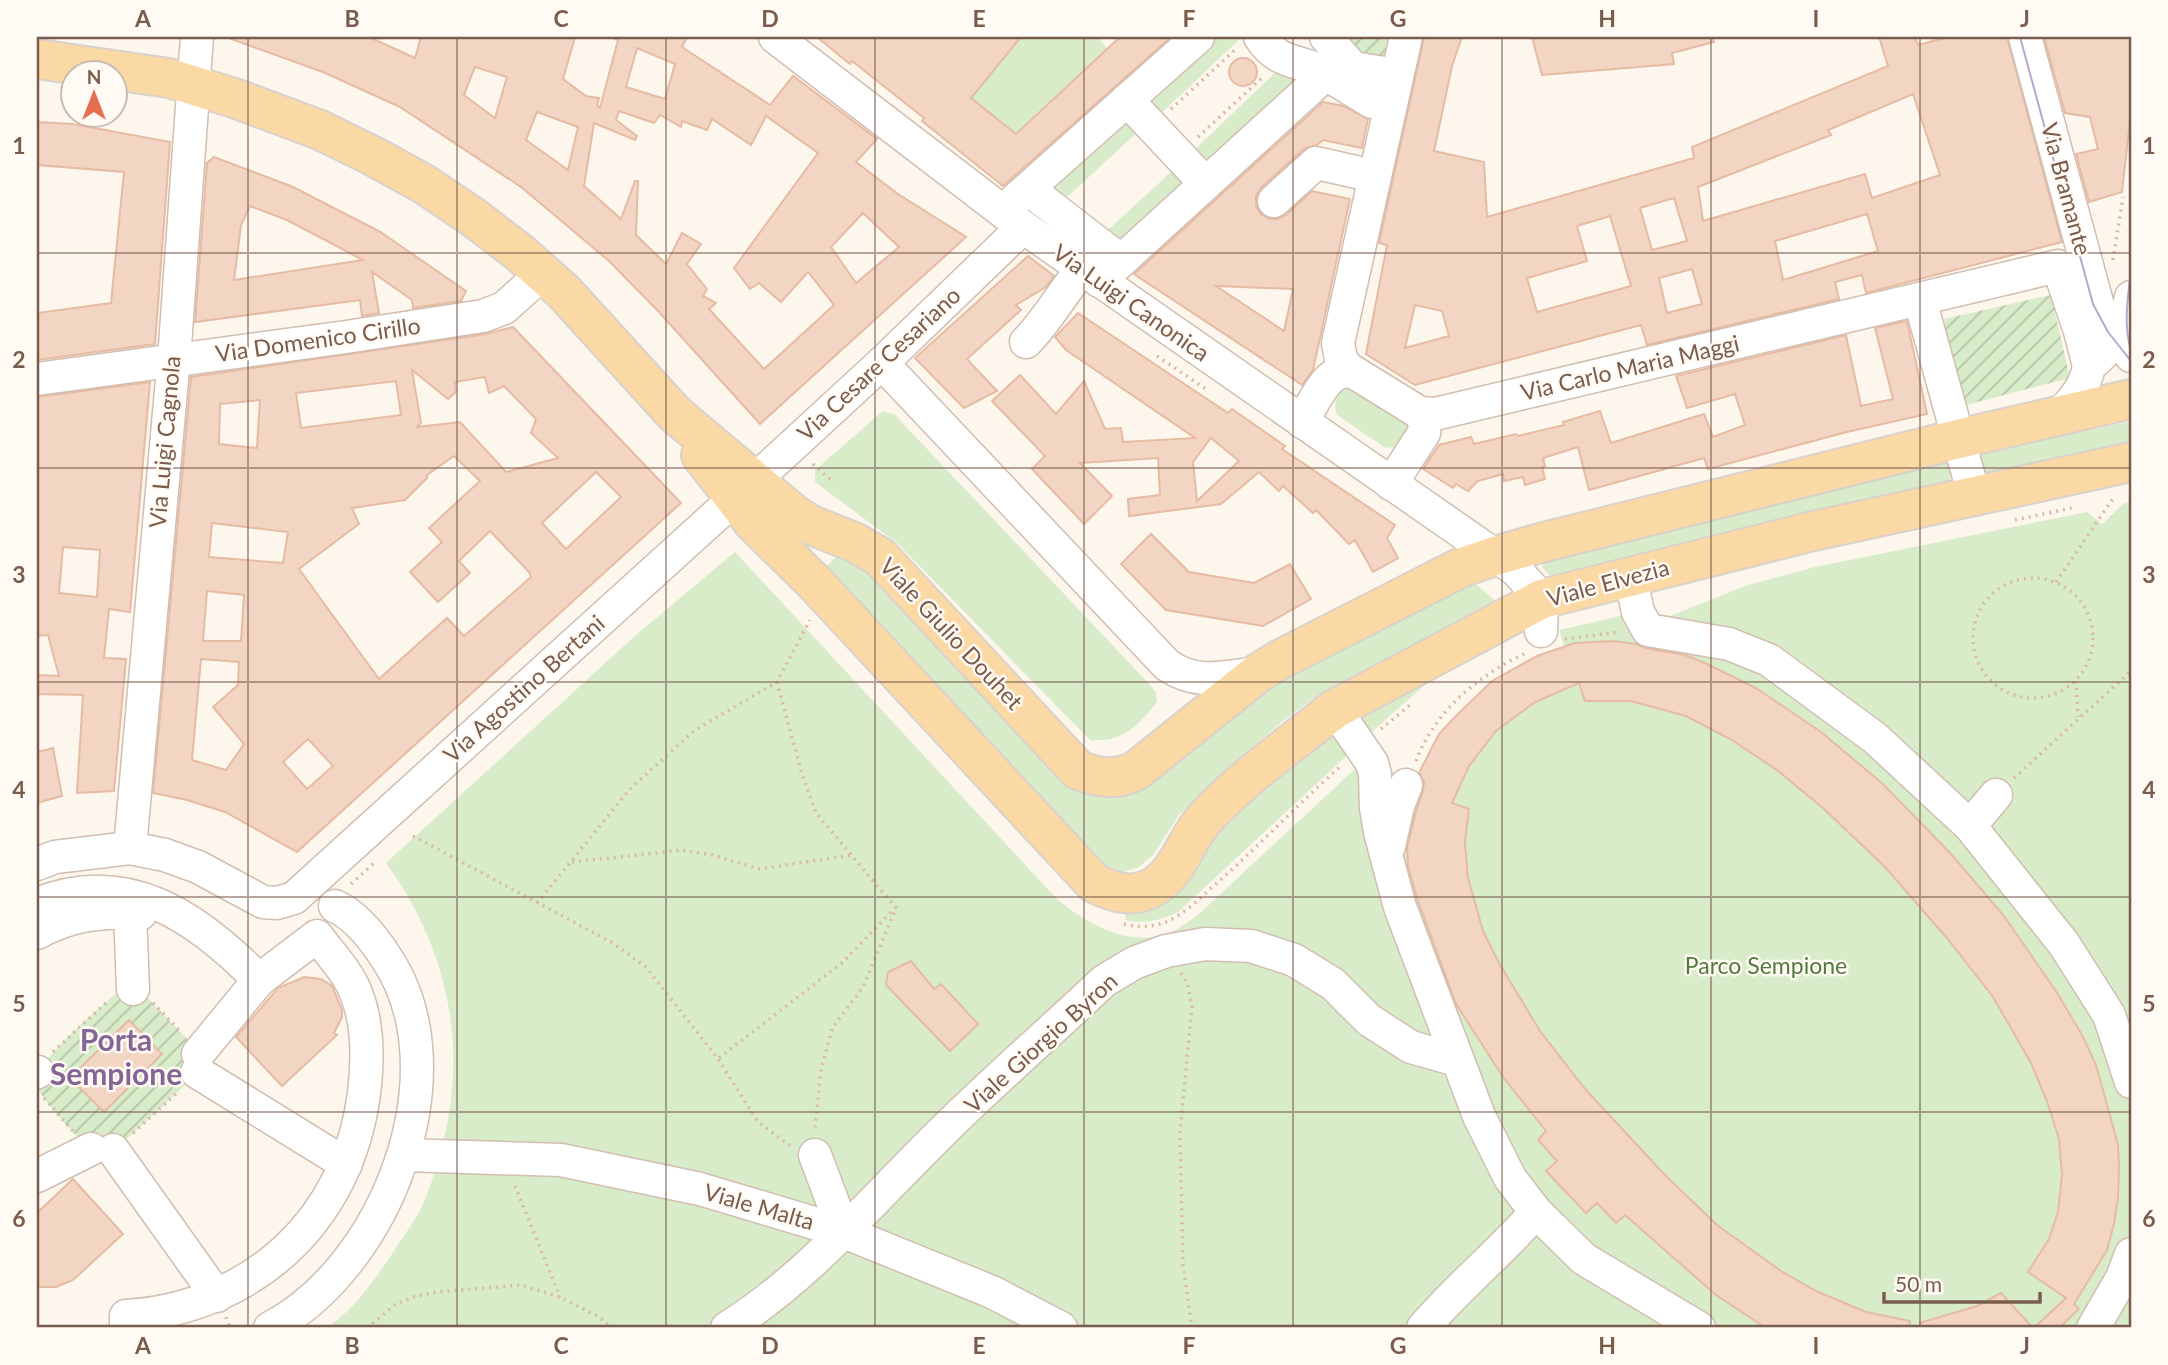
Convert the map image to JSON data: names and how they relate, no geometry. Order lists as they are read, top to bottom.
{
  "streets": {
    "main road": ["Viale Elvezia", "Viale Giulio Douhet"],
    "street": [
      "Via Bramante",
      "Via Luigi Canonica",
      "Via Domenico Cirillo",
      "Via Cesare Cesariano",
      "Via Carlo Maria Maggi",
      "Via Luigi Cagnola",
      "Via Agostino Bertani",
      "Viale Giorgio Byron",
      "Viale Malta"
    ]
  },
  "crossings": [
    ["Via Luigi Canonica", "Via Cesare Cesariano"],
    ["Via Luigi Canonica", "Viale Elvezia"],
    ["Via Domenico Cirillo", "Via Luigi Cagnola"],
    ["Via Cesare Cesariano", "Viale Giulio Douhet"],
    ["Via Cesare Cesariano", "Via Agostino Bertani"],
    ["Via Luigi Cagnola", "Via Agostino Bertani"],
    ["Viale Giulio Douhet", "Via Agostino Bertani"],
    ["Viale Giorgio Byron", "Viale Malta"]
  ],
  "districts": ["Porta Sempione"],
  "parks": ["Parco Sempione"],
  "scale_bar": "50 m",
  "north": "top",
  "grid": {
    "columns": [
      "A",
      "B",
      "C",
      "D",
      "E",
      "F",
      "G",
      "H",
      "I",
      "J"
    ],
    "rows": [
      "1",
      "2",
      "3",
      "4",
      "5",
      "6"
    ]
  }
}
